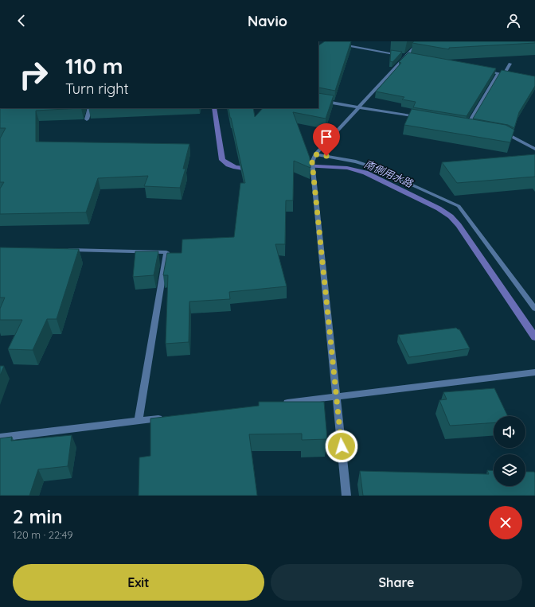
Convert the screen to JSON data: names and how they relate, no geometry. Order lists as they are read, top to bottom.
{
  "water": ["南側用水路"],
  "page": {
    "header": "Navio",
    "turn": ["110 m", "Turn right"],
    "heading": ["2 min", "120 m · 22:49"],
    "buttons": ["Exit", "Share"]
  }
}
